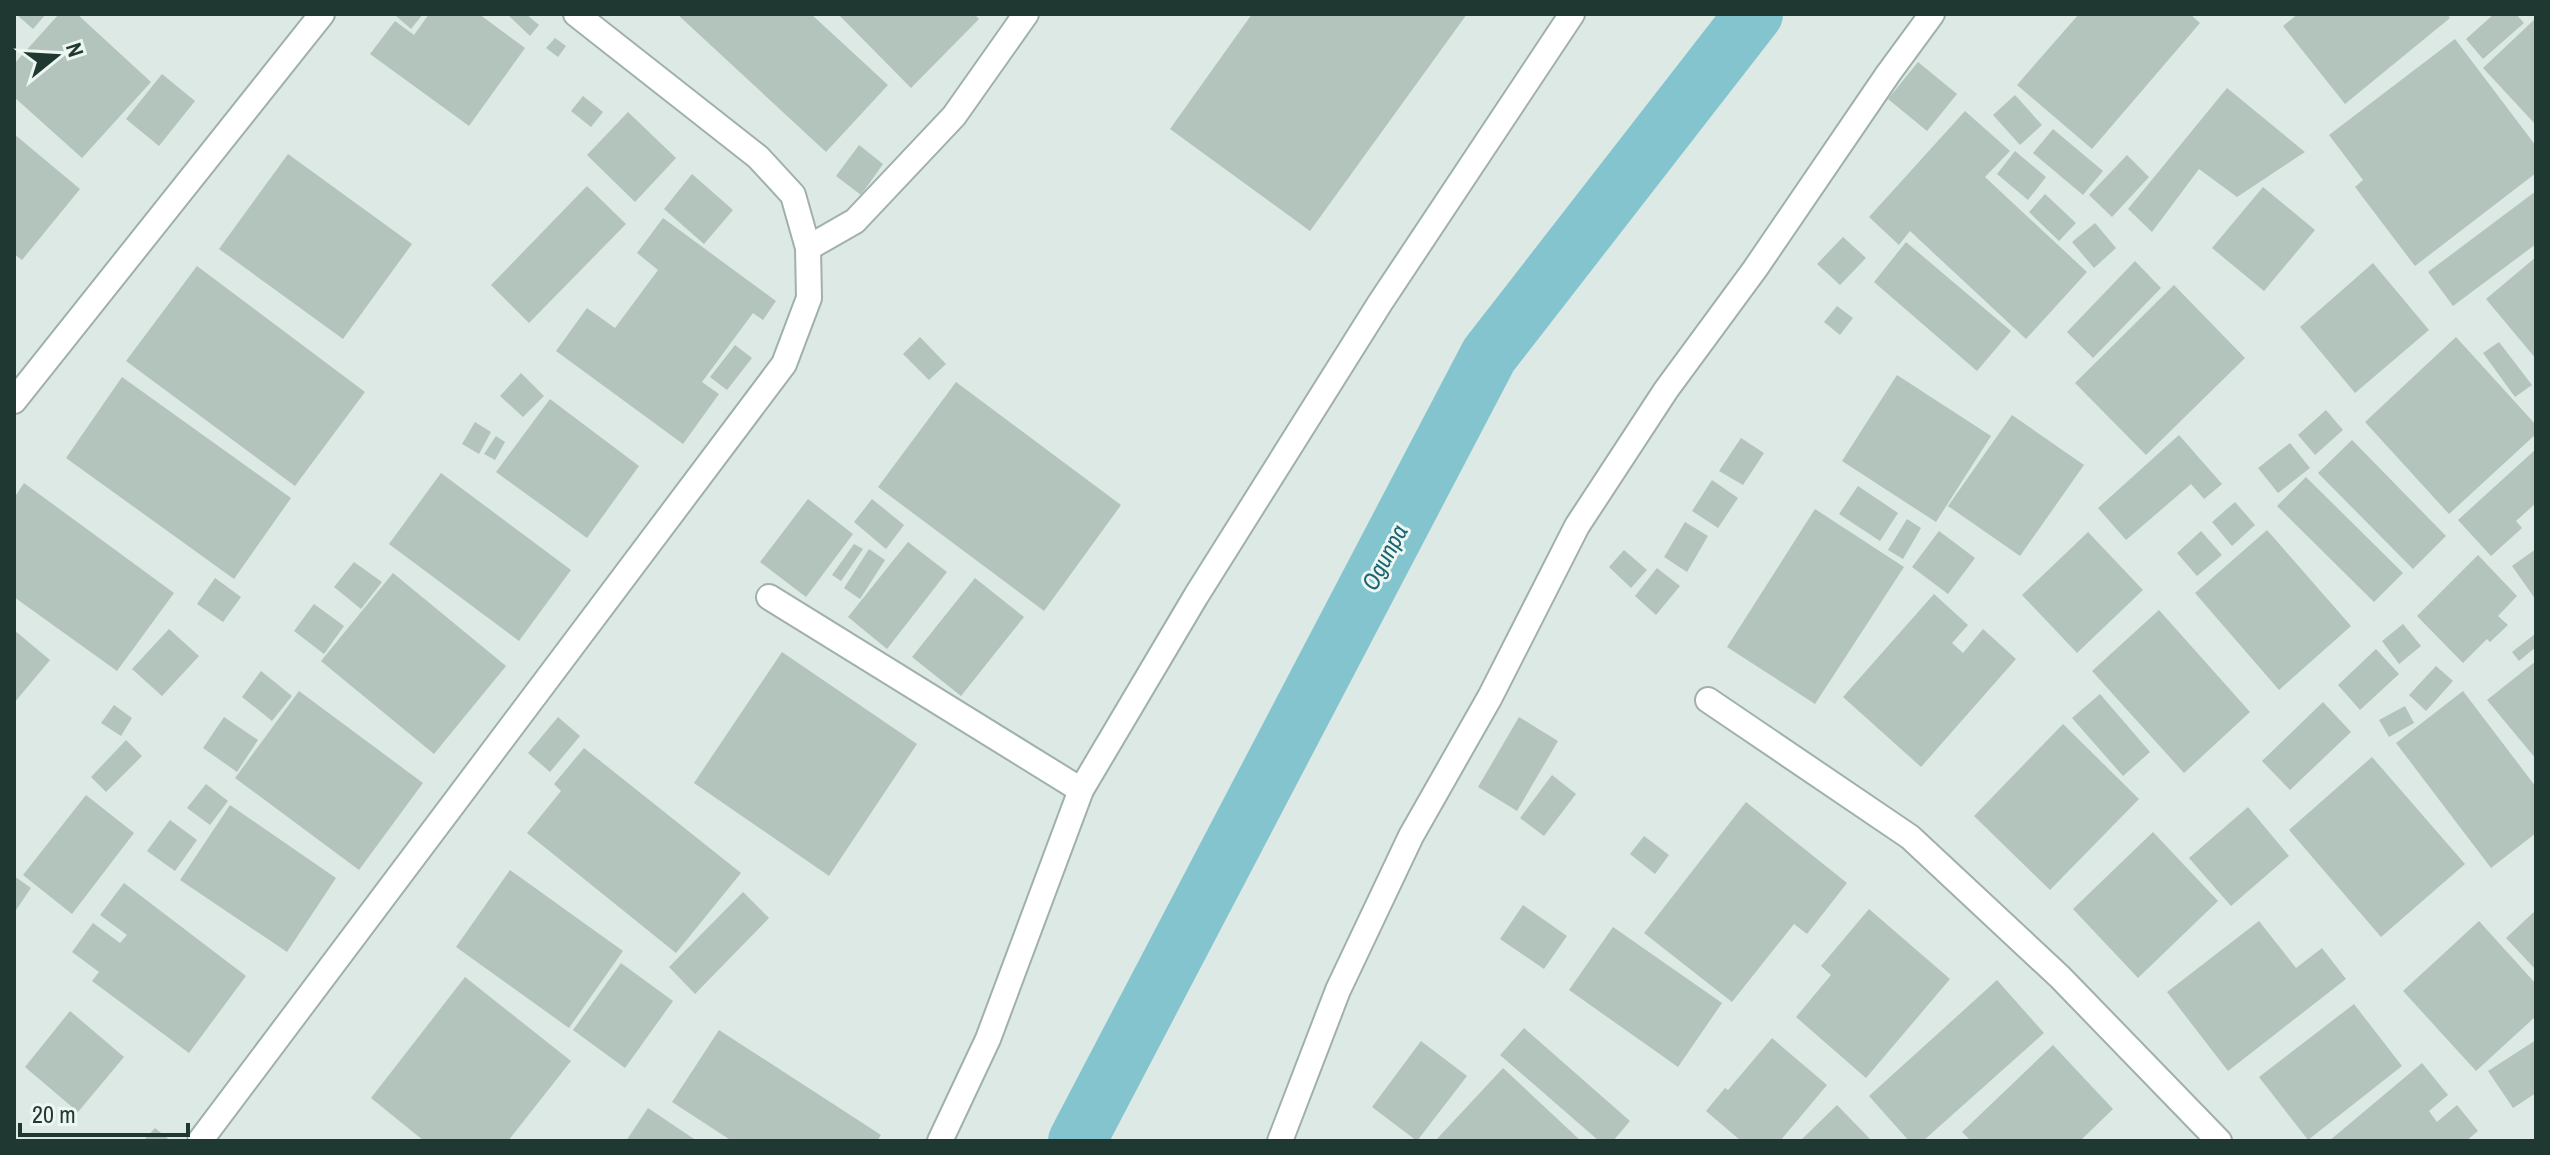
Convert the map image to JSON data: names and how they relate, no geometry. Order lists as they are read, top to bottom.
{
  "water": ["Ogunpa"],
  "scale_bar": "20 m",
  "north": "right"
}
